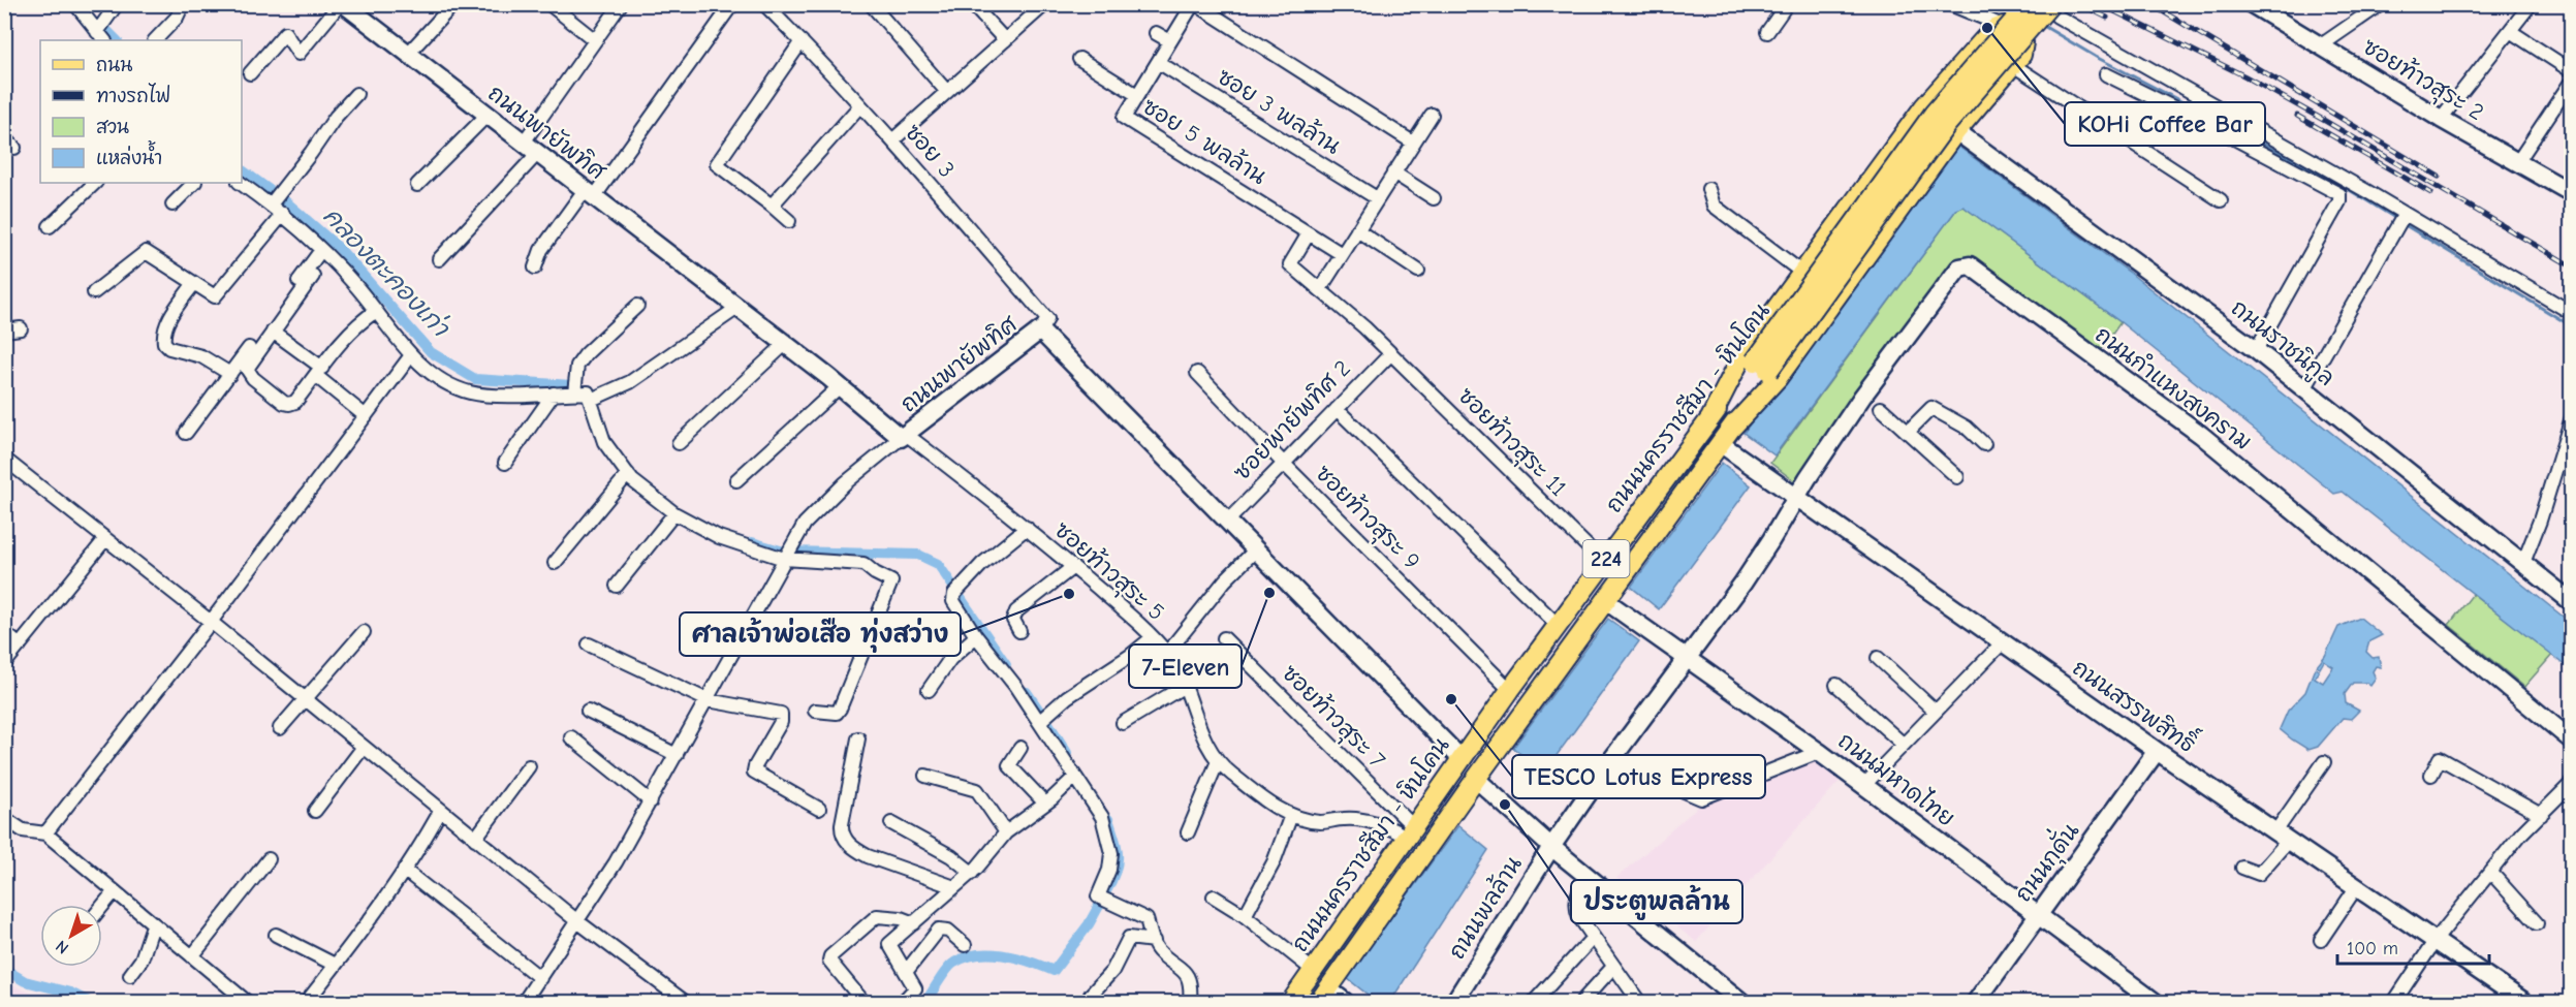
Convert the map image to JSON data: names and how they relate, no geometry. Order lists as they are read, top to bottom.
{
  "streets": {
    "main road": ["ถนนนครราชสีมา - หินโคน", "224"],
    "street": [
      "ซอยท้าวสุระ 2",
      "ซอย 3 พลล้าน",
      "ถนนพายัพทิศ",
      "ซอย 5 พลล้าน",
      "ซอย 3",
      "ถนนราชนิกูล",
      "ถนนกำแหงสงคราม",
      "ซอยพายัพทิศ 2",
      "ซอยท้าวสุระ 11",
      "ซอยท้าวสุระ 9",
      "ซอยท้าวสุระ 5",
      "ถนนสรรพสิทธิ์",
      "ซอยท้าวสุระ 7",
      "ถนนมหาดไทย",
      "ถนนกุดั่น",
      "ถนนพลล้าน"
    ]
  },
  "crossings": [
    ["ซอย 3 พลล้าน", "ซอย 5 พลล้าน"],
    ["ถนนพายัพทิศ", "ซอย 3"],
    ["ถนนพายัพทิศ", "ถนนนครราชสีมา - หินโคน"],
    ["ถนนพายัพทิศ", "ซอยพายัพทิศ 2"],
    ["ถนนพายัพทิศ", "ซอยท้าวสุระ 5"],
    ["ซอย 5 พลล้าน", "ซอยท้าวสุระ 11"],
    ["ถนนกำแหงสงคราม", "ถนนสรรพสิทธิ์"],
    ["ถนนนครราชสีมา - หินโคน", "ซอยท้าวสุระ 11"],
    ["ถนนนครราชสีมา - หินโคน", "ซอยท้าวสุระ 9"],
    ["ถนนนครราชสีมา - หินโคน", "ซอยท้าวสุระ 5"],
    ["ถนนนครราชสีมา - หินโคน", "ซอยท้าวสุระ 7"],
    ["ซอยพายัพทิศ 2", "ซอยท้าวสุระ 11"],
    ["ซอยพายัพทิศ 2", "ซอยท้าวสุระ 9"],
    ["ซอยท้าวสุระ 5", "ซอยท้าวสุระ 7"],
    ["ถนนสรรพสิทธิ์", "ถนนกุดั่น"],
    ["ถนนมหาดไทย", "ถนนกุดั่น"],
    ["ถนนมหาดไทย", "ถนนพลล้าน"]
  ],
  "water": ["คลองตะคองเก่า"],
  "places": [
    "KOHi Coffee Bar",
    "7-Eleven",
    "ศาลเจ้าพ่อเสือ ทุ่งสว่าง",
    "TESCO Lotus Express",
    "ประตูพลล้าน"
  ],
  "legend": [
    "ถนน",
    "ทางรถไฟ",
    "สวน",
    "แหล่งน้ำ"
  ],
  "scale_bar": "100 m",
  "north": "bottom left"
}
